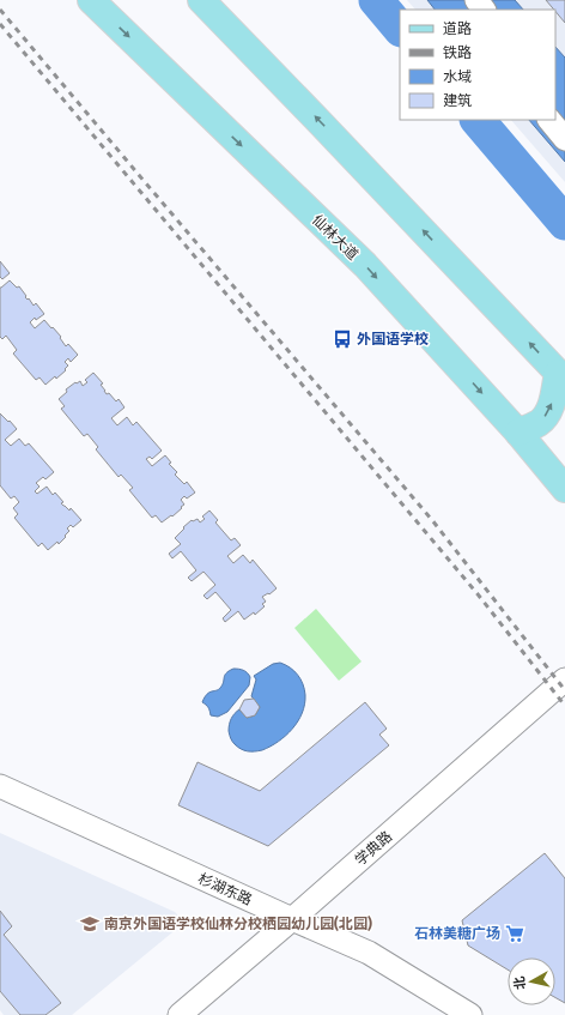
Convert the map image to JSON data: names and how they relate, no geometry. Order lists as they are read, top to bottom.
{
  "streets": {
    "main road": ["仙林大道"],
    "street": ["学典路", "杉湖东路"]
  },
  "crossings": [
    ["学典路", "杉湖东路"]
  ],
  "places": {
    "bus stop": ["外国语学校"],
    "school or university": ["南京外国语学校仙林分校栖园幼儿园(北园)"],
    "supermarket": ["石林美糖广场"]
  },
  "legend": [
    "道路",
    "铁路",
    "水域",
    "建筑"
  ],
  "north": "left"
}
